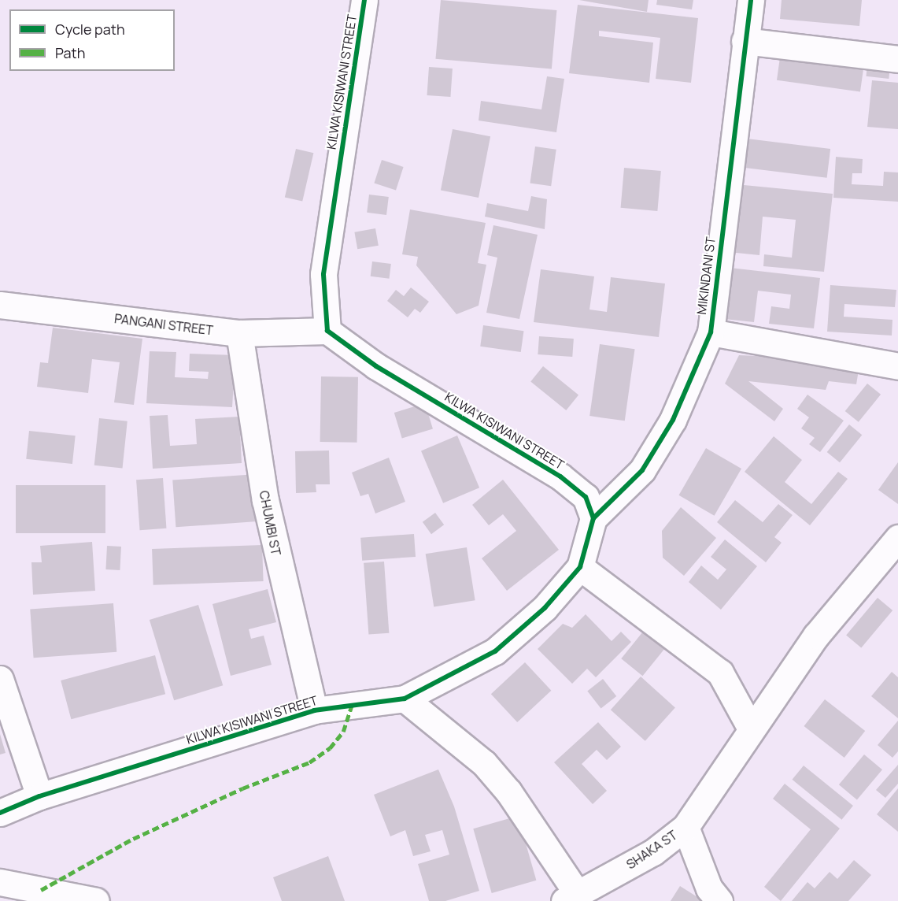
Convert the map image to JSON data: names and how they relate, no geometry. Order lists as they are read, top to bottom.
{
  "streets": {
    "street": [
      "KILWA KISIWANI STREET",
      "MIKINDANI ST",
      "PANGANI STREET",
      "CHUMBI ST",
      "SHAKA ST"
    ]
  },
  "crossings": [
    ["KILWA KISIWANI STREET", "MIKINDANI ST"],
    ["KILWA KISIWANI STREET", "PANGANI STREET"],
    ["KILWA KISIWANI STREET", "CHUMBI ST"],
    ["PANGANI STREET", "CHUMBI ST"]
  ],
  "legend": ["Cycle path", "Path"]
}
